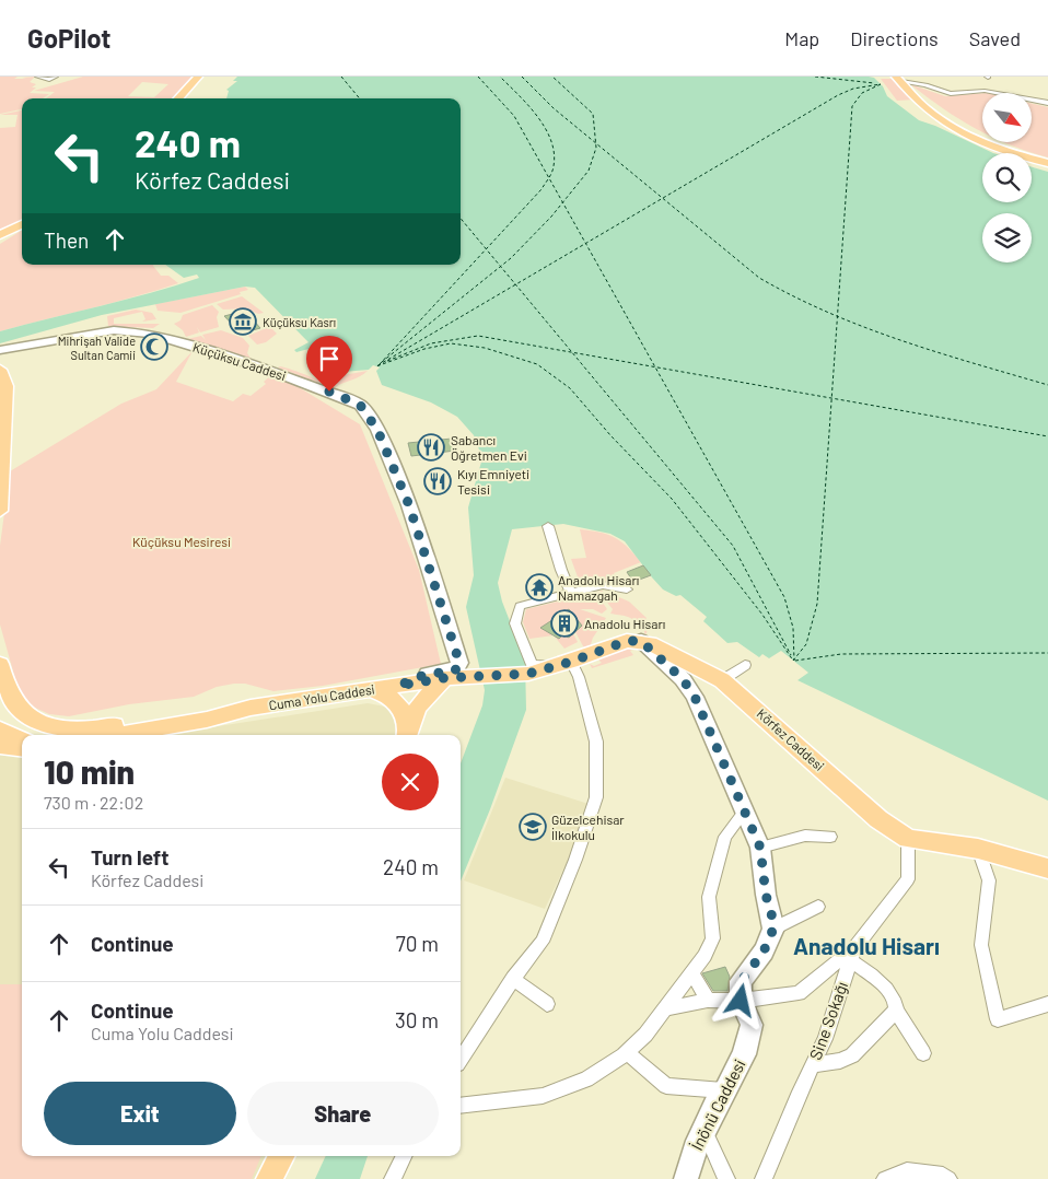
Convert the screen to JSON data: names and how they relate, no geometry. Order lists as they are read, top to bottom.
{
  "streets": {
    "main road": ["Cuma Yolu Caddesi", "Körfez Caddesi"],
    "street": ["Küçüksu Caddesi", "Sine Sokağı", "İnönü Caddesi"]
  },
  "crossings": [
    ["Küçüksu Caddesi", "Cuma Yolu Caddesi"],
    ["Cuma Yolu Caddesi", "Körfez Caddesi"],
    ["Körfez Caddesi", "Sine Sokağı"]
  ],
  "districts": ["Anadolu Hisarı"],
  "parks": ["Küçüksu Mesiresi"],
  "places": {
    "museum": ["Küçüksu Kasrı"],
    "mosque": ["Mihrişah Valide Sultan Camii"],
    "restaurant": ["Sabancı Öğretmen Evi", "Kıyı Emniyeti Tesisi"],
    "temple": ["Anadolu Hisarı Namazgah"],
    "building": ["Anadolu Hisarı"],
    "school or university": ["Güzelcehisar İlkokulu"]
  },
  "north": "bottom right",
  "page": {
    "header": "GoPilot",
    "nav": ["Map", "Directions", "Saved"],
    "turn": ["240 m", "Körfez Caddesi"],
    "then": "Then",
    "heading": ["10 min", "730 m · 22:02"],
    "list": [
      {
        "name": "Turn left",
        "note": "Körfez Caddesi",
        "value": "240 m"
      },
      {
        "name": "Continue",
        "value": "70 m"
      },
      {
        "name": "Continue",
        "note": "Cuma Yolu Caddesi",
        "value": "30 m"
      }
    ],
    "buttons": ["Exit", "Share"]
  }
}
